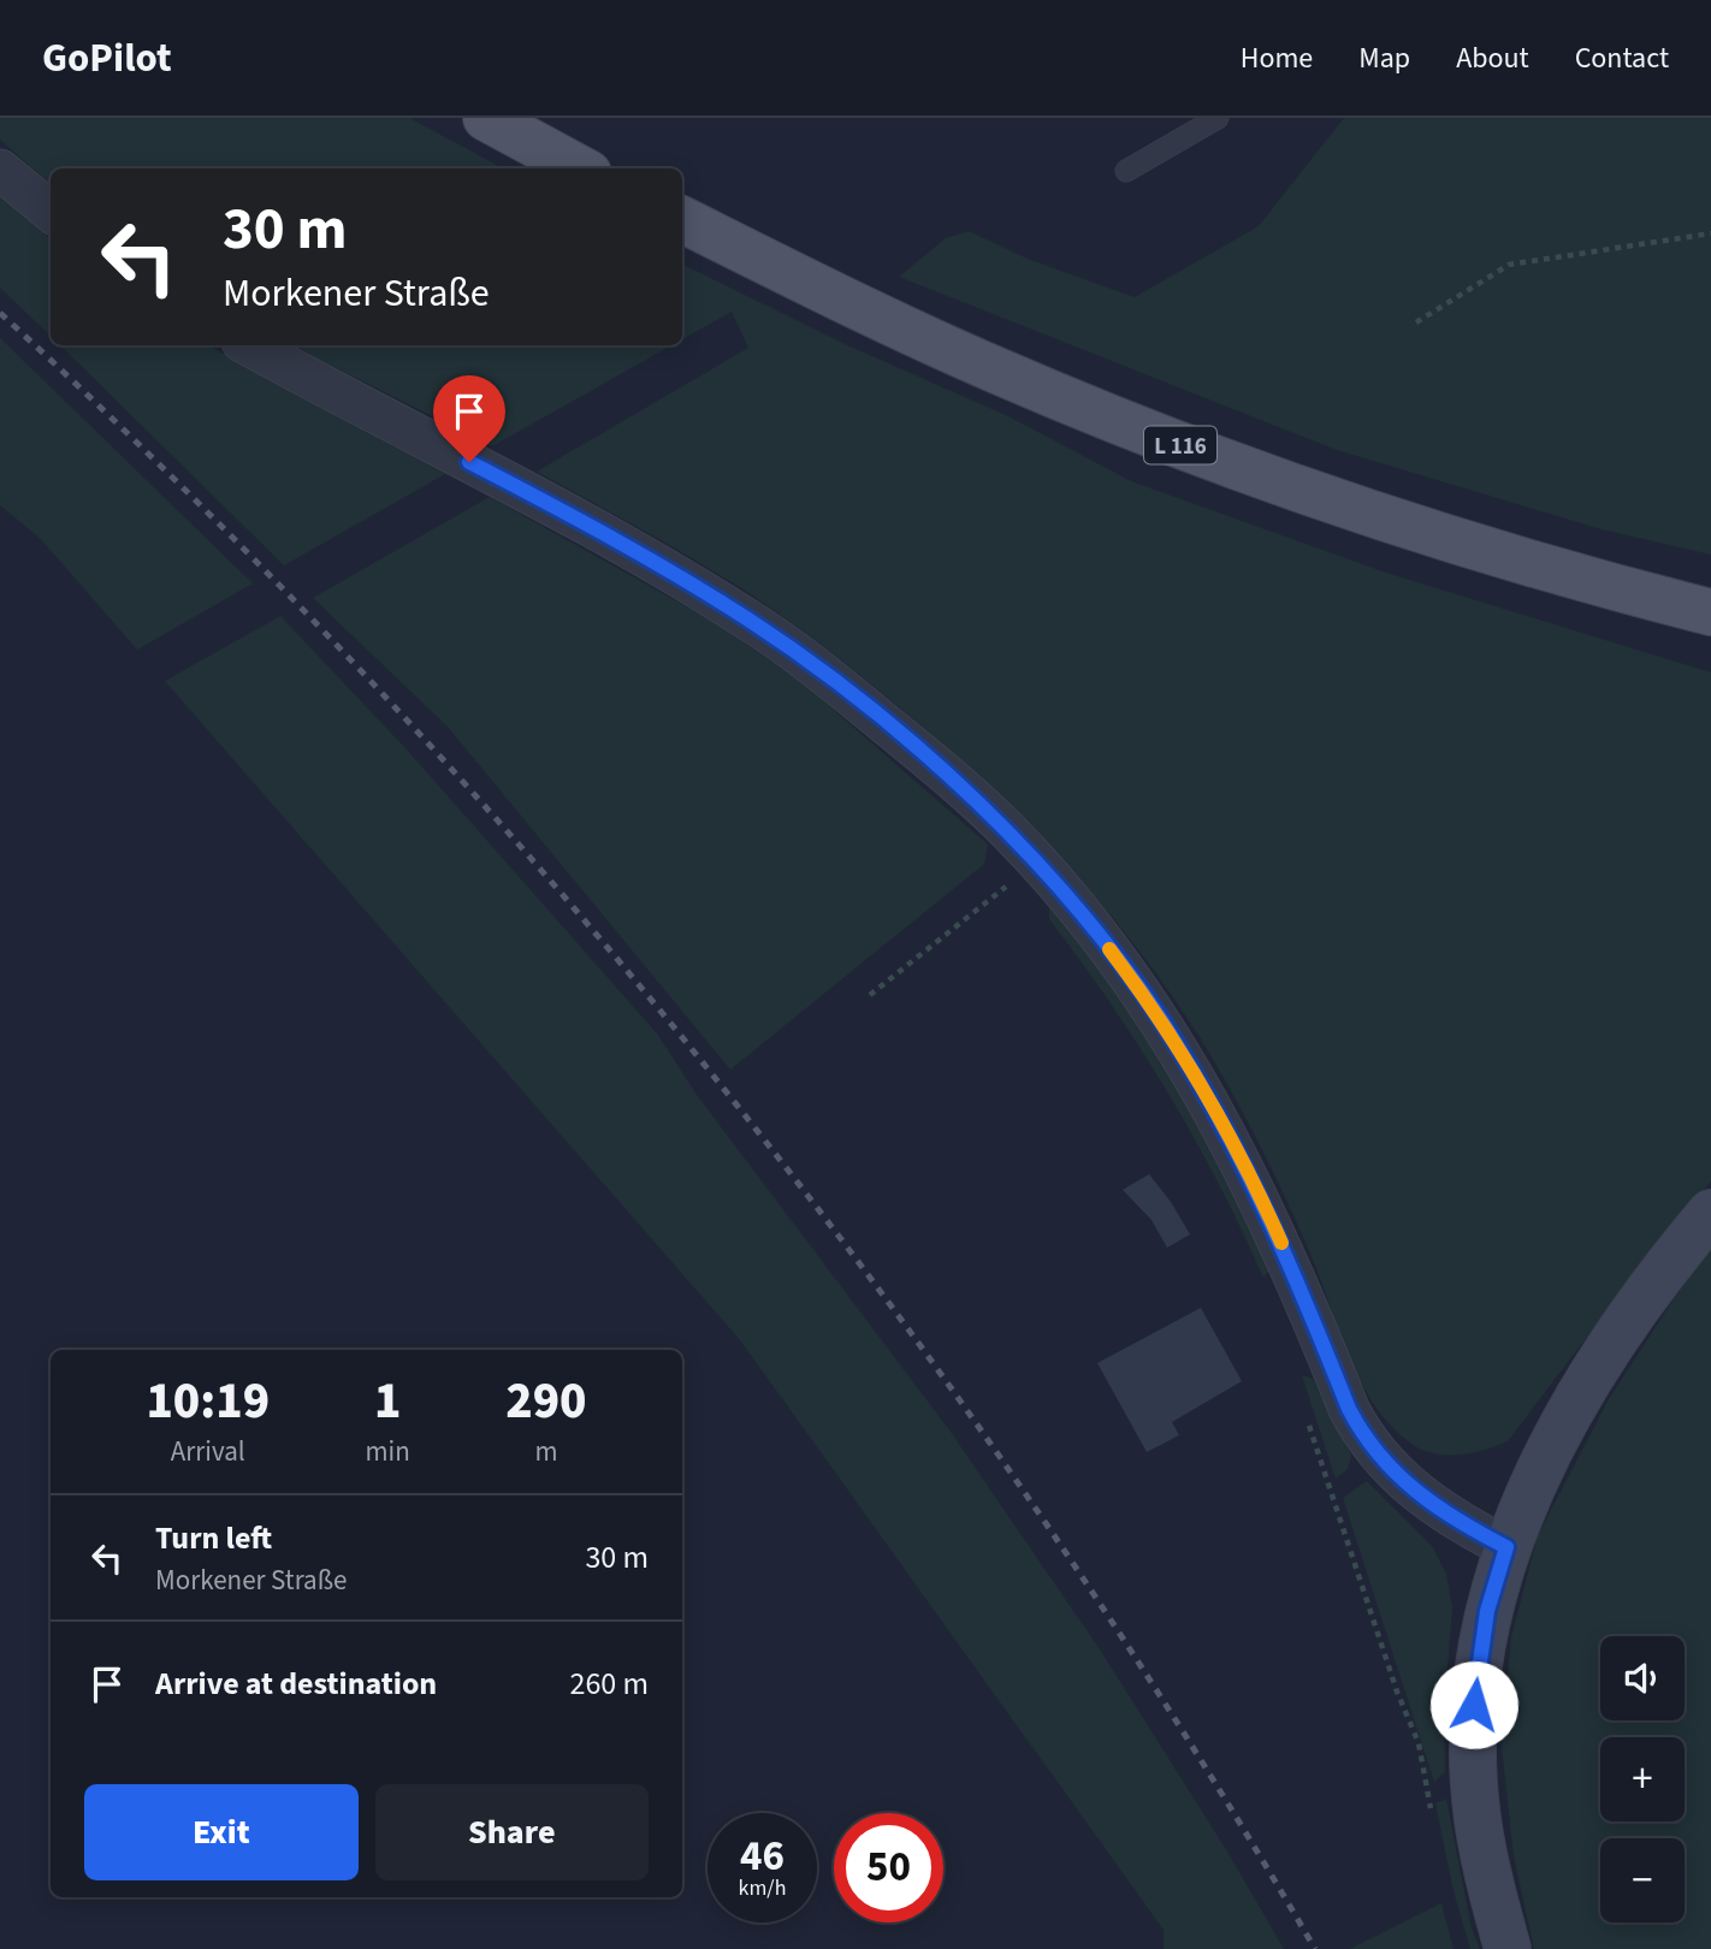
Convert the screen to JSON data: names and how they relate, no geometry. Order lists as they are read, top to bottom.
{
  "streets": {
    "main road": ["L 116"]
  },
  "page": {
    "header": "GoPilot",
    "nav": [
      "Home",
      "Map",
      "About",
      "Contact"
    ],
    "turn": ["30 m", "Morkener Straße"],
    "eta": [
      "10:19",
      "Arrival",
      "1",
      "min",
      "290",
      "m"
    ],
    "list": [
      {
        "name": "Turn left",
        "note": "Morkener Straße",
        "value": "30 m"
      },
      {
        "name": "Arrive at destination",
        "value": "260 m"
      }
    ],
    "map_buttons": ["+", "−"],
    "buttons": ["Exit", "Share"],
    "speed": "46 km/h",
    "limit": "50"
  }
}
